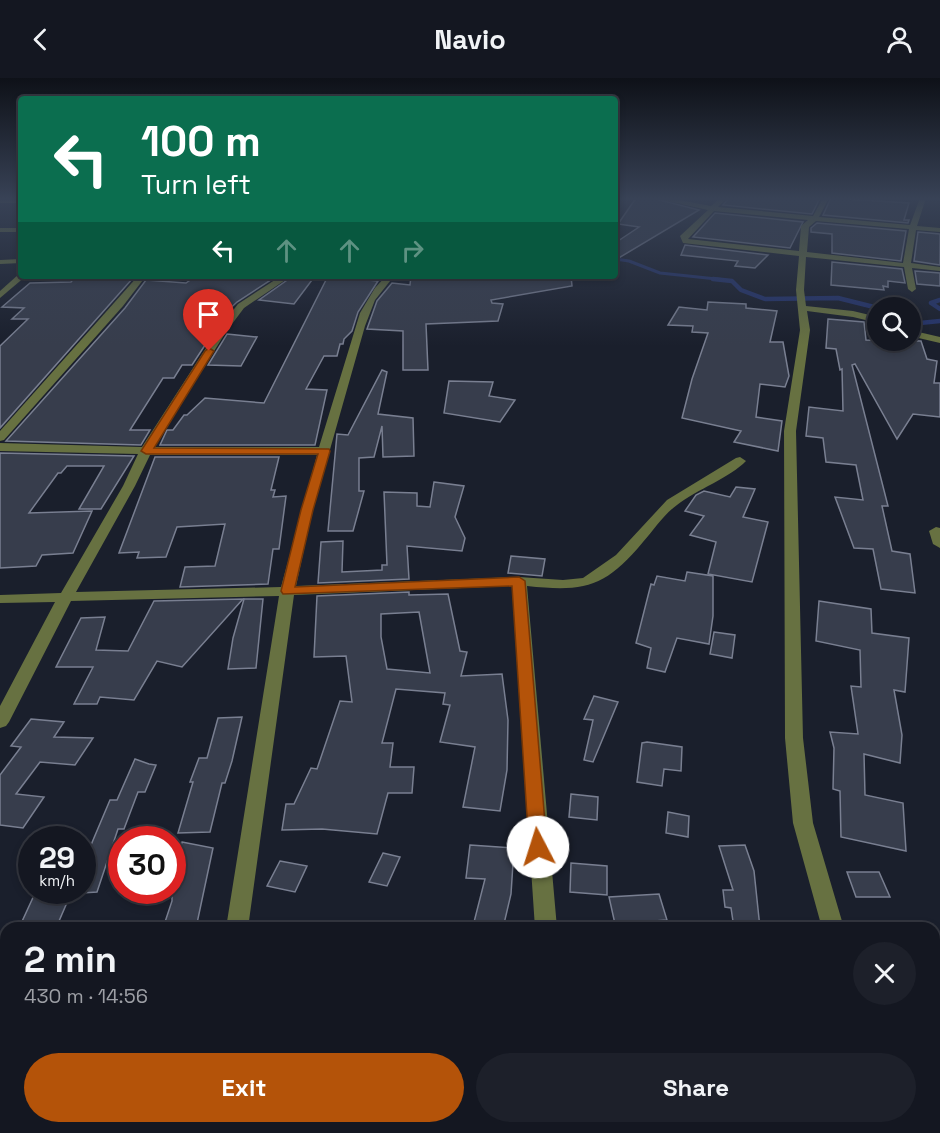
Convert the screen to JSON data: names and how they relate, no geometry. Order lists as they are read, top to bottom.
{
  "page": {
    "header": "Navio",
    "turn": ["100 m", "Turn left"],
    "speed": "29 km/h",
    "limit": "30",
    "heading": ["2 min", "430 m · 14:56"],
    "buttons": ["Exit", "Share"]
  }
}
